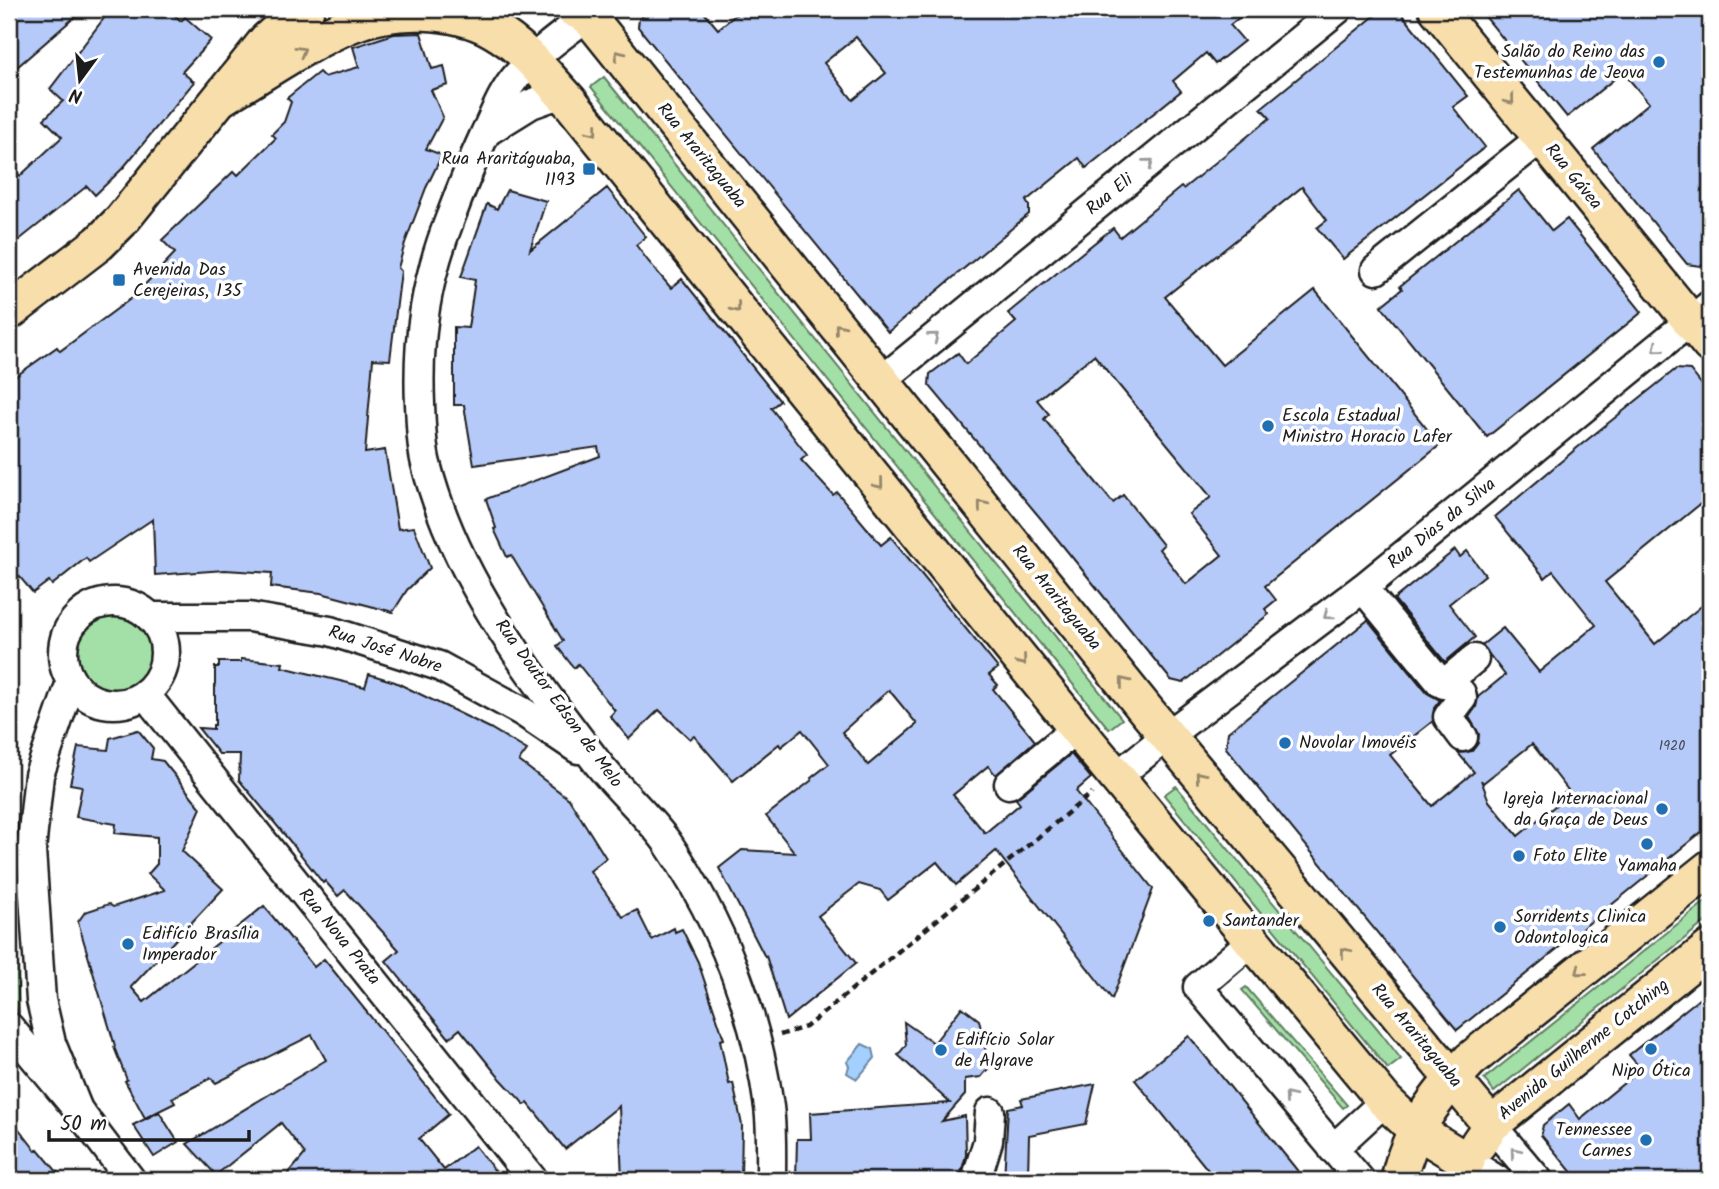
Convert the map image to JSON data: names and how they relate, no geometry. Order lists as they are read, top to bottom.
{
  "streets": {
    "main road": ["Rua Araritaguaba", "Rua Gávea", "Avenida Guilherme Cotching"],
    "street": [
      "Rua Eli",
      "Rua Dias da Silva",
      "Rua José Nobre",
      "Rua Doutor Edson de Melo",
      "Rua Nova Prata"
    ]
  },
  "crossings": [
    ["Rua Araritaguaba", "Rua Eli"],
    ["Rua Araritaguaba", "Rua Dias da Silva"],
    ["Rua Araritaguaba", "Rua Doutor Edson de Melo"],
    ["Rua Araritaguaba", "Avenida Guilherme Cotching"],
    ["Rua Gávea", "Rua Dias da Silva"],
    ["Rua José Nobre", "Rua Doutor Edson de Melo"],
    ["Rua José Nobre", "Rua Nova Prata"]
  ],
  "one_way": ["Rua Gávea", "Rua Eli"],
  "places": {
    "other": [
      "Salão do Reino das Testemunhas de Jeova",
      "Escola Estadual Ministro Horacio Lafer",
      "Novolar Imovéis",
      "Igreja Internacional da Graça de Deus",
      "Yamaha",
      "Foto Elite",
      "Santander",
      "Sorridents Clinica Odontologica",
      "Edifício Brasília Imperador",
      "Nipo Ótica",
      "Edifício Solar de Algrave",
      "Tennessee Carnes"
    ],
    "transit": ["Rua Araritáguaba, 1193", "Avenida Das Cerejeiras, 135"]
  },
  "house_numbers": ["1920"],
  "scale_bar": "50 m",
  "north": "bottom"
}
